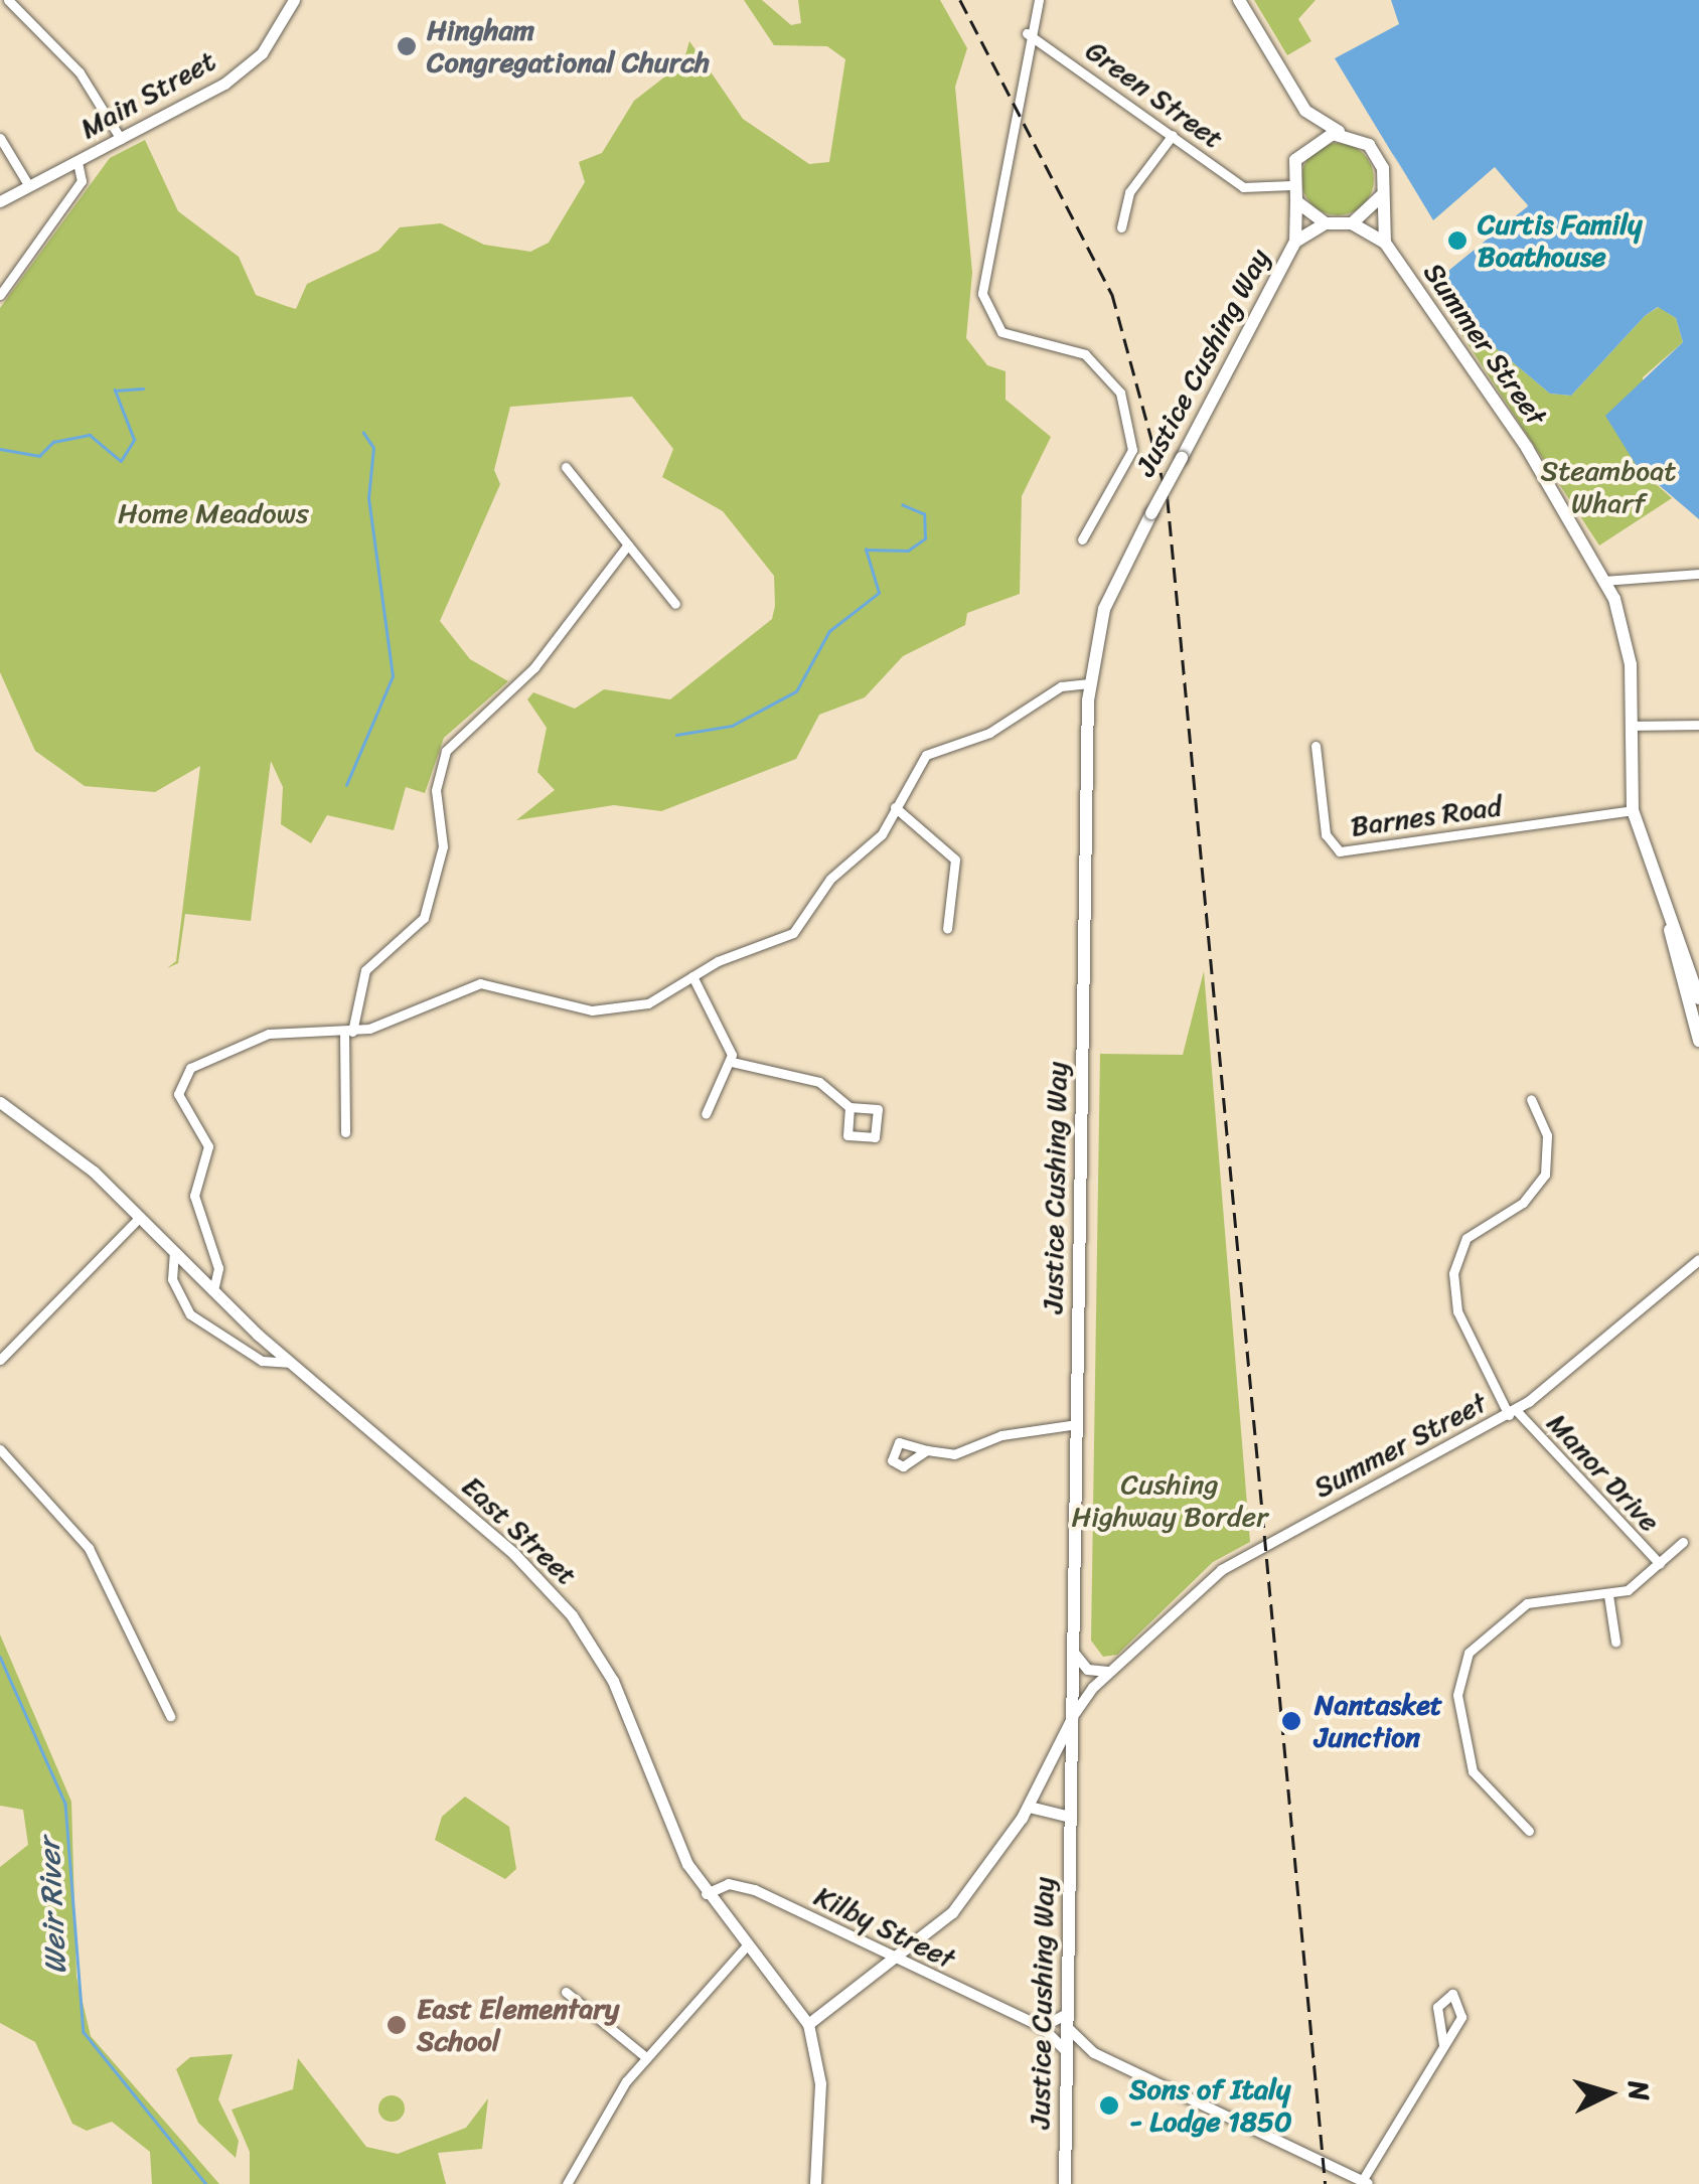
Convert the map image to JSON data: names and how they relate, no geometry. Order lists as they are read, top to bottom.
{
  "streets": {
    "main road": [
      "Main Street",
      "Summer Street",
      "Justice Cushing Way",
      "East Street"
    ],
    "street": [
      "Green Street",
      "Barnes Road",
      "Manor Drive",
      "Kilby Street"
    ]
  },
  "crossings": [
    ["Green Street", "Summer Street"],
    ["Green Street", "Justice Cushing Way"],
    ["Summer Street", "Justice Cushing Way"],
    ["Summer Street", "Barnes Road"],
    ["Summer Street", "Manor Drive"],
    ["Summer Street", "East Street"],
    ["Summer Street", "Kilby Street"],
    ["Justice Cushing Way", "Kilby Street"],
    ["East Street", "Kilby Street"]
  ],
  "water": ["Weir River"],
  "parks": ["Steamboat Wharf", "Home Meadows", "Cushing Highway Border"],
  "places": [
    "Hingham Congregational Church",
    "Curtis Family Boathouse",
    "Nantasket Junction",
    "East Elementary School",
    "Sons of Italy - Lodge 1850"
  ],
  "north": "right"
}
